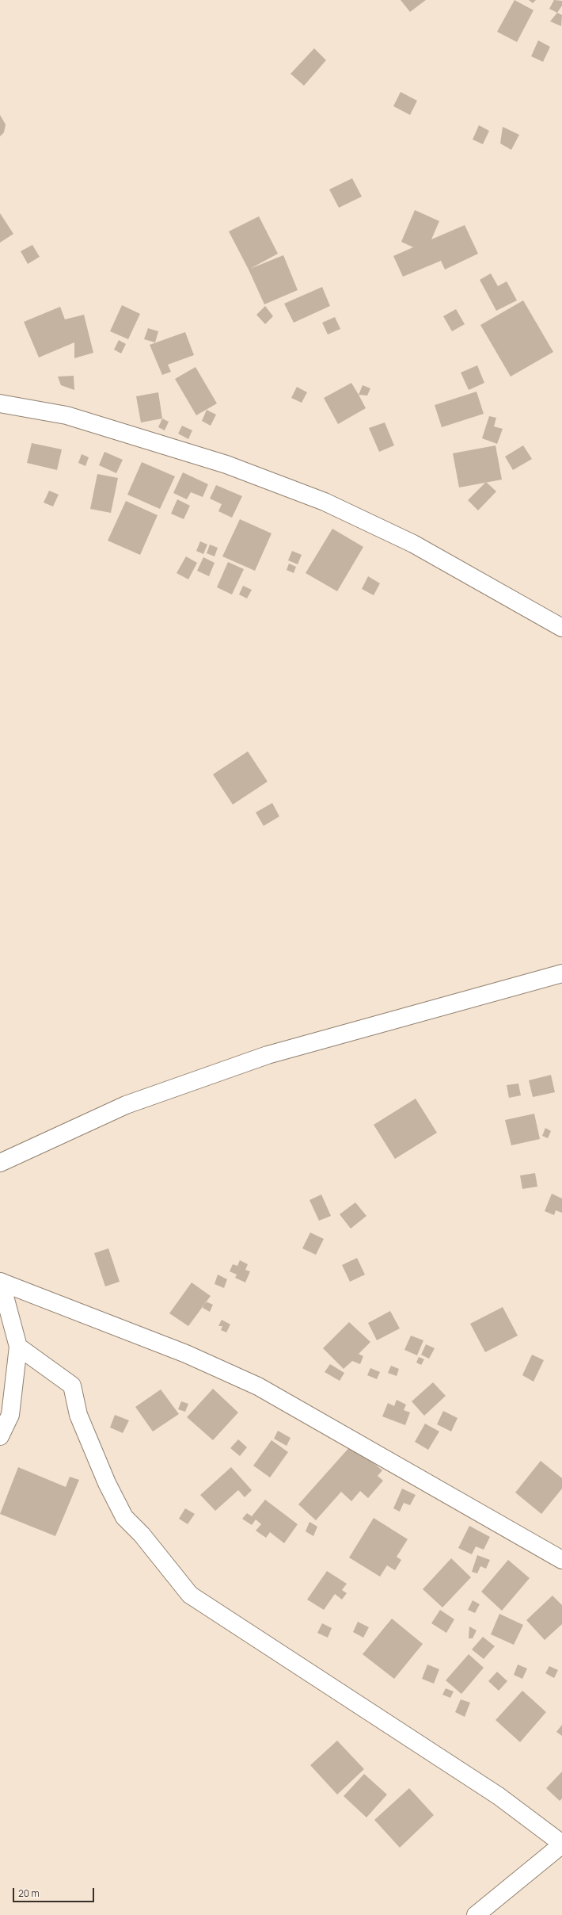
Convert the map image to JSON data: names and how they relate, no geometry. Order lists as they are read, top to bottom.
{
  "scale_bar": "20 m"
}
